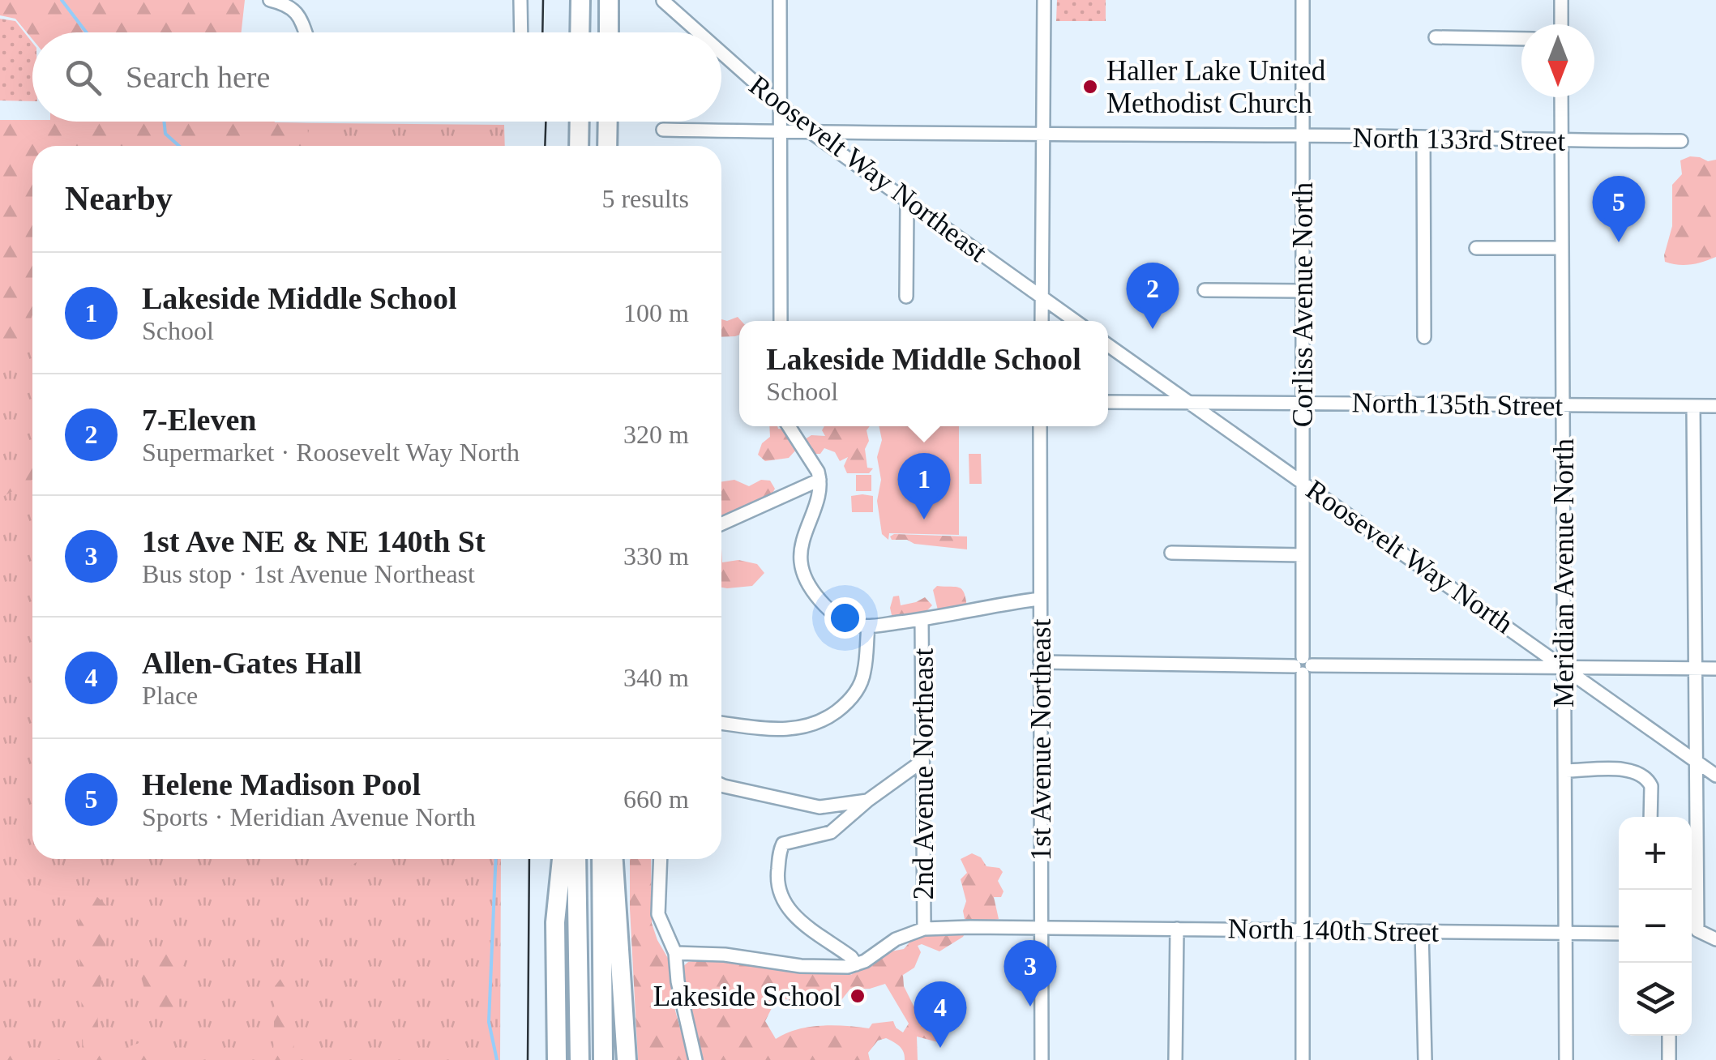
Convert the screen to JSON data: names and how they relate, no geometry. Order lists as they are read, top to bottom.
{
  "streets": {
    "street": [
      "North 133rd Street",
      "Roosevelt Way Northeast",
      "Corliss Avenue North",
      "North 135th Street",
      "Roosevelt Way North",
      "Meridian Avenue North",
      "1st Avenue Northeast",
      "2nd Avenue Northeast",
      "North 140th Street"
    ]
  },
  "crossings": [
    ["North 133rd Street", "Roosevelt Way Northeast"],
    ["North 133rd Street", "Corliss Avenue North"],
    ["North 133rd Street", "Meridian Avenue North"],
    ["Corliss Avenue North", "North 135th Street"],
    ["Corliss Avenue North", "Roosevelt Way North"],
    ["Corliss Avenue North", "North 140th Street"],
    ["North 135th Street", "Roosevelt Way North"],
    ["North 135th Street", "Meridian Avenue North"],
    ["Roosevelt Way North", "Meridian Avenue North"],
    ["Meridian Avenue North", "North 140th Street"],
    ["1st Avenue Northeast", "North 140th Street"],
    ["2nd Avenue Northeast", "North 140th Street"]
  ],
  "places": ["Haller Lake United Methodist Church", "Lakeside School"],
  "north": "bottom",
  "page": {
    "search": "Search here",
    "heading": ["Nearby", "5 results"],
    "pins": [
      "5",
      "2",
      "1",
      "3",
      "4"
    ],
    "list": [
      {
        "mark": "1",
        "name": "Lakeside Middle School",
        "note": "School",
        "value": "100 m"
      },
      {
        "mark": "2",
        "name": "7-Eleven",
        "note": "Supermarket · Roosevelt Way North",
        "value": "320 m"
      },
      {
        "mark": "3",
        "name": "1st Ave NE & NE 140th St",
        "note": "Bus stop · 1st Avenue Northeast",
        "value": "330 m"
      },
      {
        "mark": "4",
        "name": "Allen-Gates Hall",
        "note": "Place",
        "value": "340 m"
      },
      {
        "mark": "5",
        "name": "Helene Madison Pool",
        "note": "Sports · Meridian Avenue North",
        "value": "660 m"
      }
    ],
    "popup": ["Lakeside Middle School", "School"],
    "map_buttons": ["+", "−"]
  }
}
